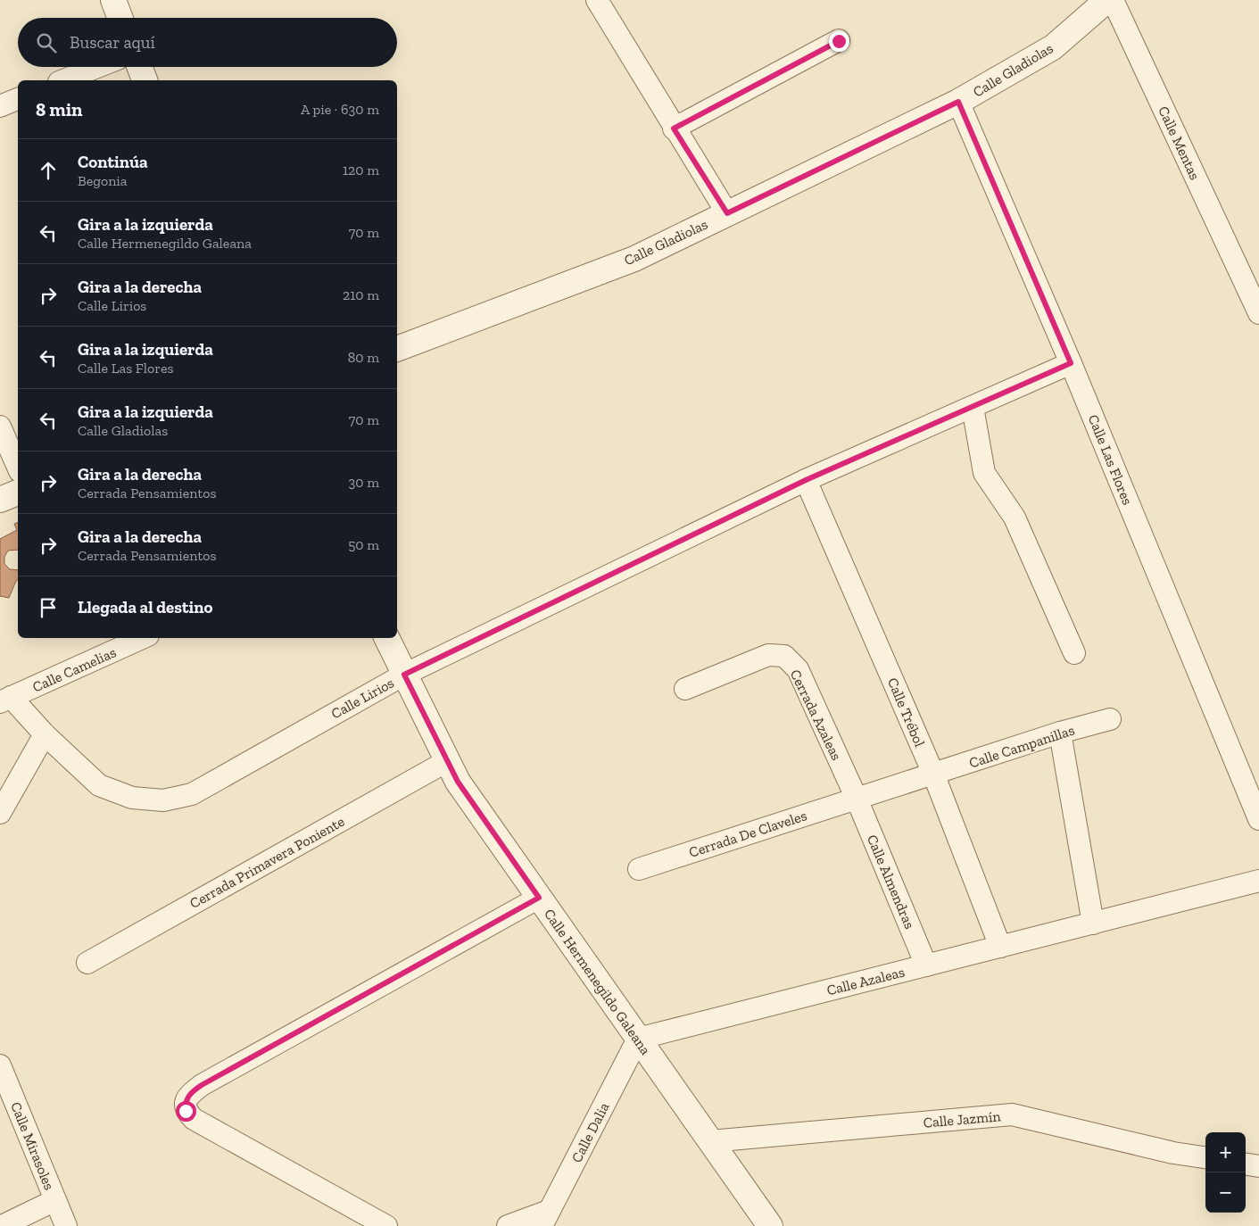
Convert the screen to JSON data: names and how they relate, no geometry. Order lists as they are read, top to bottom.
{
  "streets": {
    "street": [
      "Calle Gladiolas",
      "Calle Mentas",
      "Calle Las Flores",
      "Calle Camelias",
      "Calle Lirios",
      "Calle Trébol",
      "Cerrada Azaleas",
      "Calle Campanillas",
      "Cerrada De Claveles",
      "Cerrada Primavera Poniente",
      "Calle Almendras",
      "Calle Azaleas",
      "Calle Hermenegildo Galeana",
      "Calle Jazmín",
      "Calle Dalia",
      "Calle Mirasoles"
    ]
  },
  "crossings": [
    ["Calle Gladiolas", "Calle Las Flores"],
    ["Calle Las Flores", "Calle Lirios"],
    ["Calle Camelias", "Calle Lirios"],
    ["Calle Lirios", "Calle Trébol"],
    ["Calle Lirios", "Calle Hermenegildo Galeana"],
    ["Calle Trébol", "Calle Campanillas"],
    ["Calle Trébol", "Calle Azaleas"],
    ["Cerrada Azaleas", "Calle Campanillas"],
    ["Cerrada Azaleas", "Cerrada De Claveles"],
    ["Cerrada Azaleas", "Calle Almendras"],
    ["Calle Campanillas", "Cerrada De Claveles"],
    ["Calle Campanillas", "Calle Almendras"],
    ["Cerrada De Claveles", "Calle Almendras"],
    ["Cerrada Primavera Poniente", "Calle Hermenegildo Galeana"],
    ["Calle Almendras", "Calle Azaleas"],
    ["Calle Azaleas", "Calle Hermenegildo Galeana"],
    ["Calle Azaleas", "Calle Dalia"],
    ["Calle Hermenegildo Galeana", "Calle Jazmín"],
    ["Calle Hermenegildo Galeana", "Calle Dalia"]
  ],
  "page": {
    "search": "Buscar aquí",
    "heading": ["8 min", "A pie · 630 m"],
    "list": [
      ["Continúa", "Begonia", "120 m"],
      ["Gira a la izquierda", "Calle Hermenegildo Galeana", "70 m"],
      ["Gira a la derecha", "Calle Lirios", "210 m"],
      ["Gira a la izquierda", "Calle Las Flores", "80 m"],
      ["Gira a la izquierda", "Calle Gladiolas", "70 m"],
      ["Gira a la derecha", "Cerrada Pensamientos", "30 m"],
      ["Gira a la derecha", "Cerrada Pensamientos", "50 m"],
      "Llegada al destino"
    ],
    "map_buttons": ["+", "−"]
  }
}
